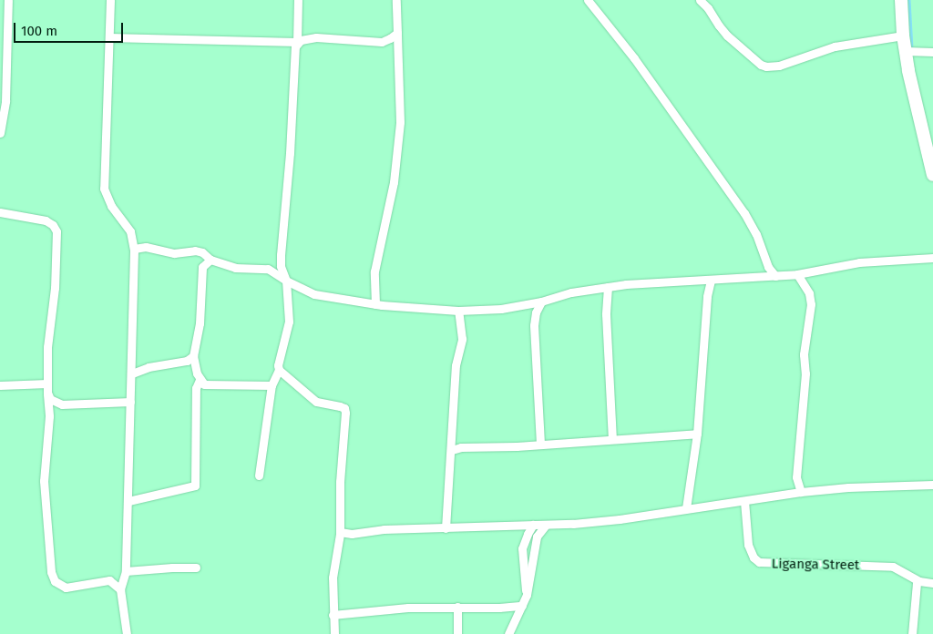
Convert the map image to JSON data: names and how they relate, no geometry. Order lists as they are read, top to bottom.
{
  "streets": {
    "street": ["Liganga Street"]
  },
  "scale_bar": "100 m"
}
